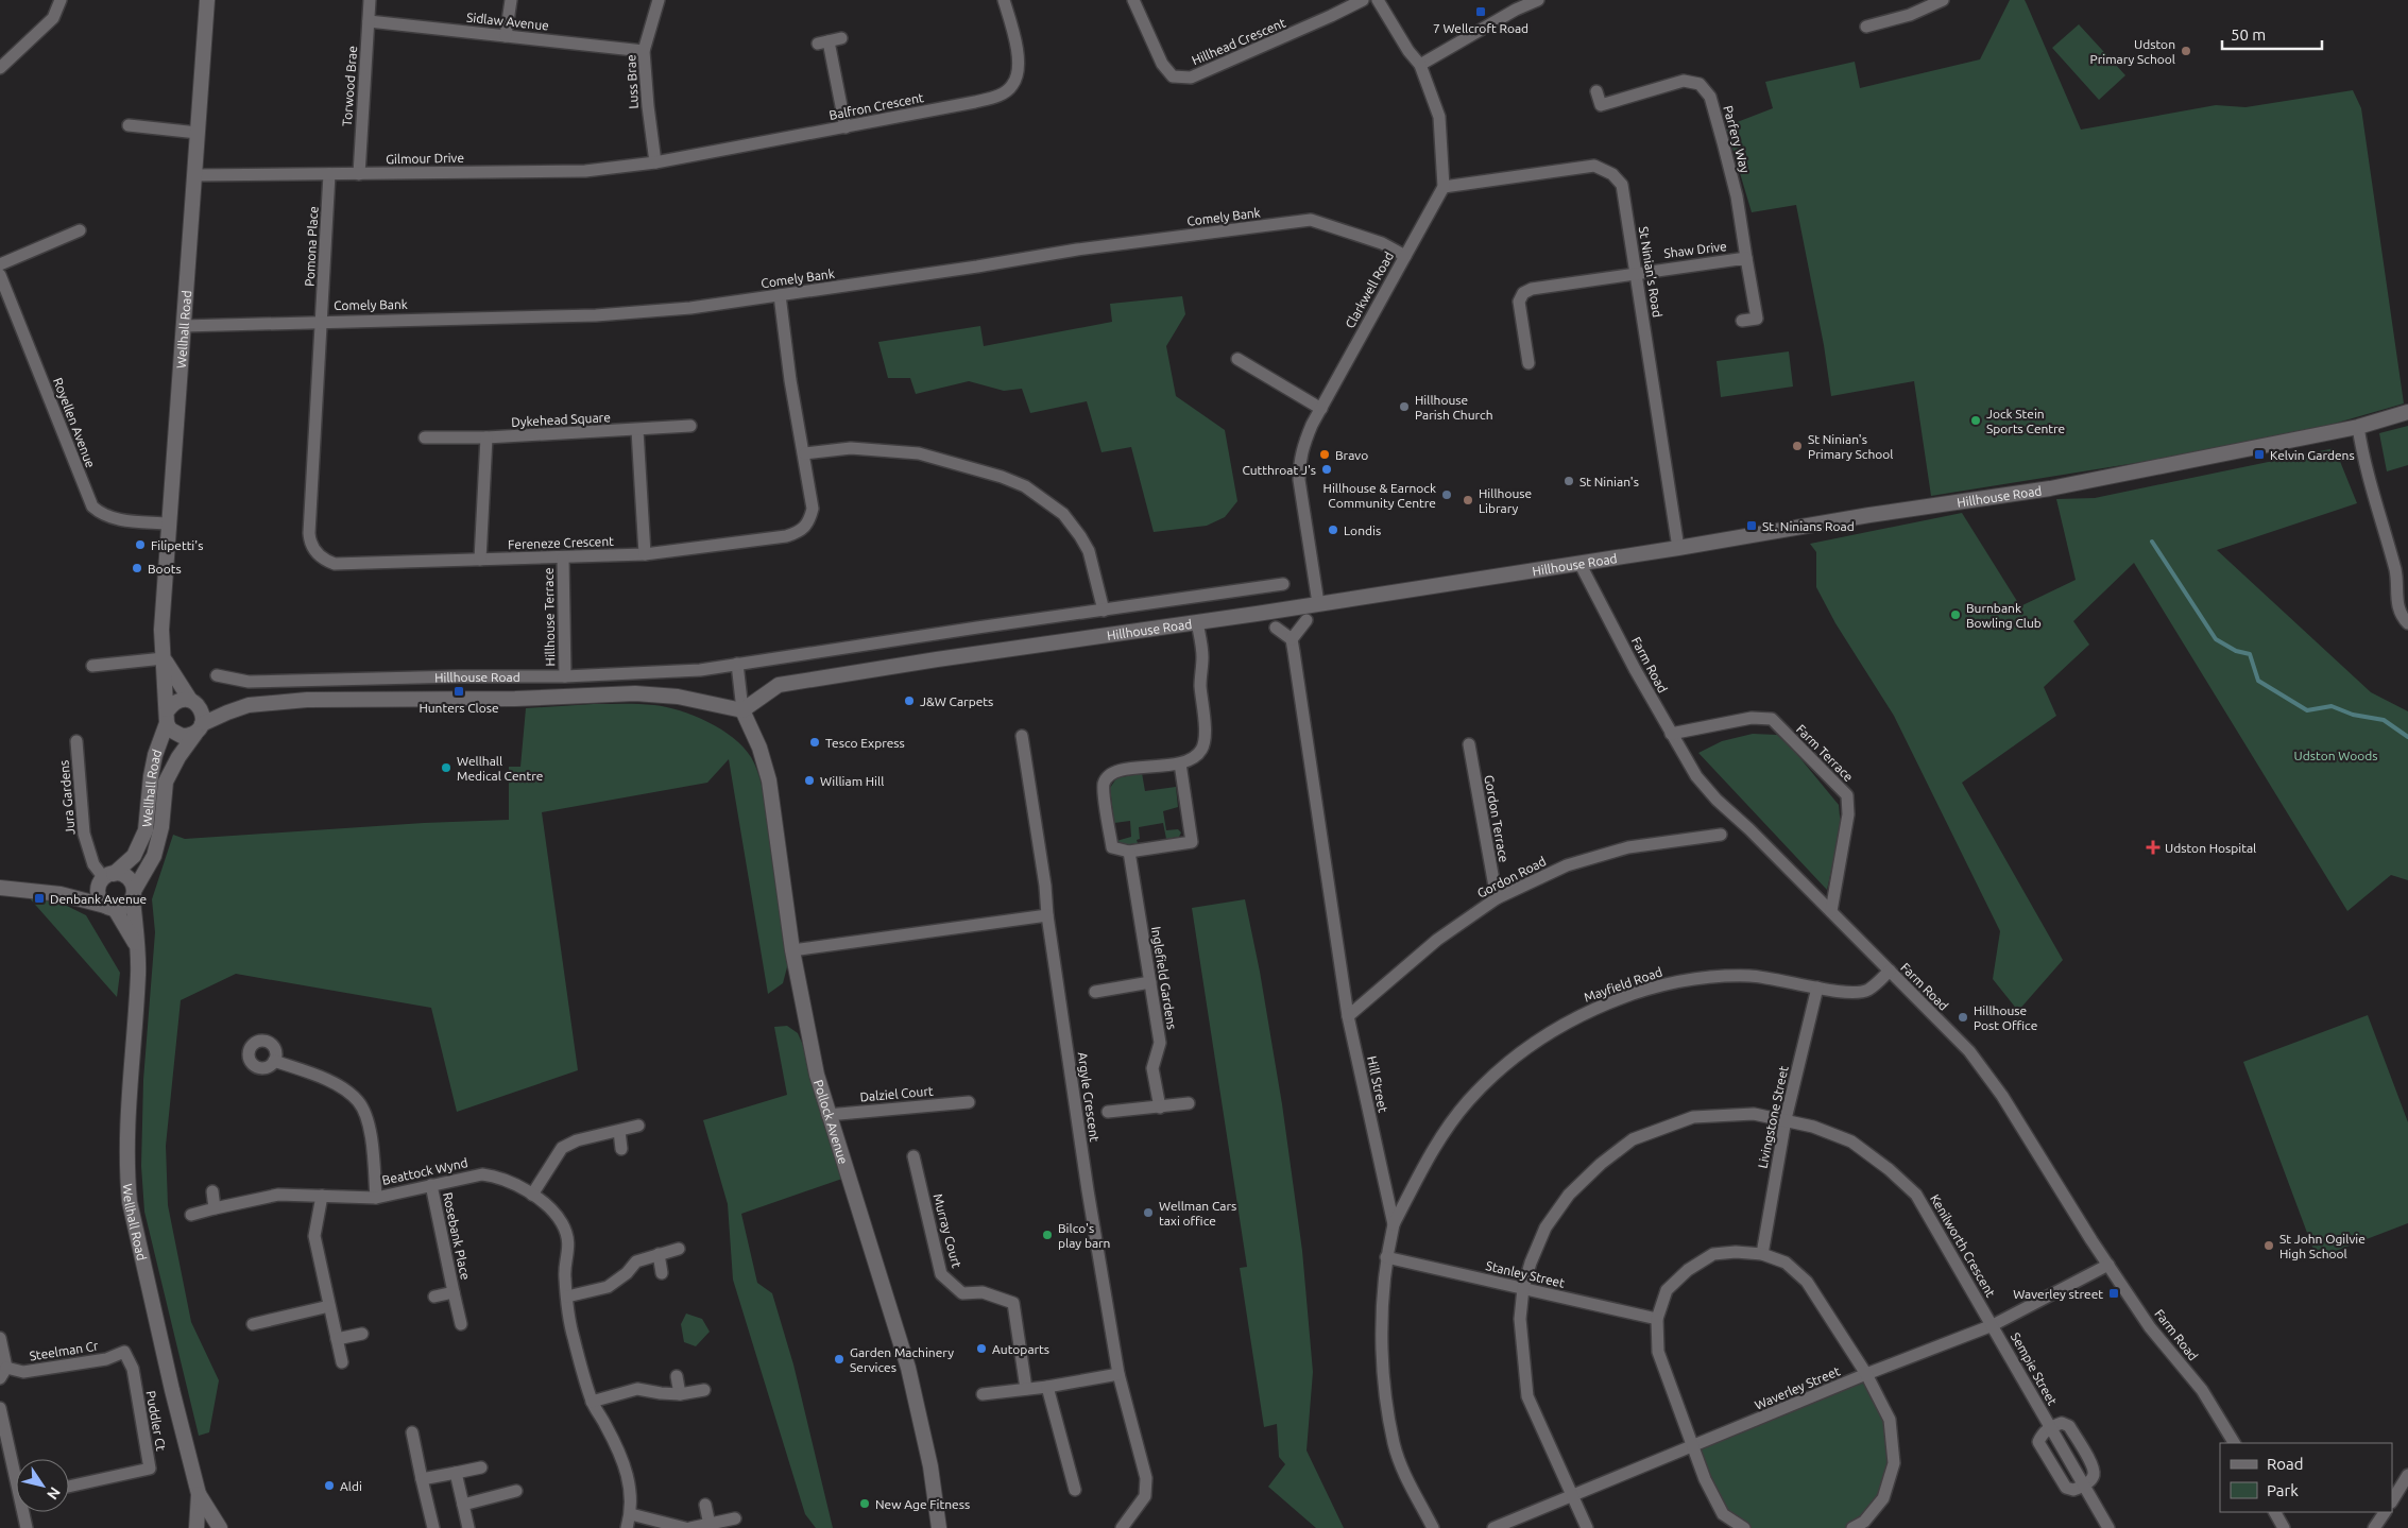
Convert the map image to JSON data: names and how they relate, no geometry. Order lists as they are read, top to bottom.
{
  "streets": {
    "street": [
      "Sidlaw Avenue",
      "Hillhead Crescent",
      "Luss Brae",
      "Torwood Brae",
      "Balfron Crescent",
      "Parfery Way",
      "Gilmour Drive",
      "Comely Bank",
      "Pomona Place",
      "Shaw Drive",
      "St Ninian's Road",
      "Clarkwell Road",
      "Wellhall Road",
      "Dykehead Square",
      "Royellen Avenue",
      "Hillhouse Road",
      "Fereneze Crescent",
      "Hillhouse Terrace",
      "Farm Road",
      "Farm Terrace",
      "Jura Gardens",
      "Gordon Terrace",
      "Gordon Road",
      "Inglefield Gardens",
      "Mayfield Road",
      "Hill Street",
      "Dalziel Court",
      "Argyle Crescent",
      "Livingstone Street",
      "Pollock Avenue",
      "Beattock Wynd",
      "Murray Court",
      "Rosebank Place",
      "Kenilworth Crescent",
      "Stanley Street",
      "Steelman Cr",
      "Sempie Street",
      "Waverley Street",
      "Puddler Ct"
    ]
  },
  "crossings": [
    ["Sidlaw Avenue", "Luss Brae"],
    ["Sidlaw Avenue", "Torwood Brae"],
    ["Luss Brae", "Balfron Crescent"],
    ["Luss Brae", "Gilmour Drive"],
    ["Torwood Brae", "Gilmour Drive"],
    ["Balfron Crescent", "Gilmour Drive"],
    ["Parfery Way", "Shaw Drive"],
    ["Gilmour Drive", "Pomona Place"],
    ["Gilmour Drive", "Wellhall Road"],
    ["Comely Bank", "Pomona Place"],
    ["Comely Bank", "Clarkwell Road"],
    ["Comely Bank", "Wellhall Road"],
    ["Comely Bank", "Fereneze Crescent"],
    ["Pomona Place", "Fereneze Crescent"],
    ["Shaw Drive", "St Ninian's Road"],
    ["St Ninian's Road", "Clarkwell Road"],
    ["St Ninian's Road", "Hillhouse Road"],
    ["Clarkwell Road", "Hillhouse Road"],
    ["Wellhall Road", "Royellen Avenue"],
    ["Wellhall Road", "Hillhouse Road"],
    ["Wellhall Road", "Jura Gardens"],
    ["Hillhouse Road", "Hillhouse Terrace"],
    ["Hillhouse Road", "Farm Road"],
    ["Hillhouse Road", "Pollock Avenue"],
    ["Fereneze Crescent", "Hillhouse Terrace"],
    ["Farm Road", "Farm Terrace"],
    ["Farm Road", "Mayfield Road"],
    ["Farm Road", "Waverley Street"],
    ["Gordon Terrace", "Gordon Road"],
    ["Gordon Road", "Hill Street"],
    ["Mayfield Road", "Hill Street"],
    ["Mayfield Road", "Livingstone Street"],
    ["Hill Street", "Stanley Street"],
    ["Dalziel Court", "Pollock Avenue"],
    ["Livingstone Street", "Kenilworth Crescent"],
    ["Beattock Wynd", "Rosebank Place"],
    ["Kenilworth Crescent", "Stanley Street"],
    ["Kenilworth Crescent", "Sempie Street"],
    ["Kenilworth Crescent", "Waverley Street"],
    ["Steelman Cr", "Puddler Ct"],
    ["Sempie Street", "Waverley Street"]
  ],
  "parks": ["Udston Woods"],
  "places": {
    "transit": [
      "7 Wellcroft Road",
      "Kelvin Gardens",
      "St. Ninians Road",
      "Hunters Close",
      "Denbank Avenue",
      "Waverley street"
    ],
    "other": [
      "Udston Primary School",
      "Hillhouse Parish Church",
      "Jock Stein Sports Centre",
      "St Ninian's Primary School",
      "Bravo",
      "Cutthroat J's",
      "St Ninian's",
      "Hillhouse & Earnock Community Centre",
      "Hillhouse Library",
      "Londis",
      "Filipetti's",
      "Boots",
      "Burnbank Bowling Club",
      "J&W Carpets",
      "Tesco Express",
      "Wellhall Medical Centre",
      "William Hill",
      "Hillhouse Post Office",
      "Wellman Cars taxi office",
      "Bilco's play barn",
      "St John Ogilvie High School",
      "Autoparts",
      "Garden Machinery Services",
      "Aldi",
      "New Age Fitness"
    ],
    "health": ["Udston Hospital"]
  },
  "legend": ["Road", "Park"],
  "scale_bar": "50 m",
  "north": "bottom right"
}
